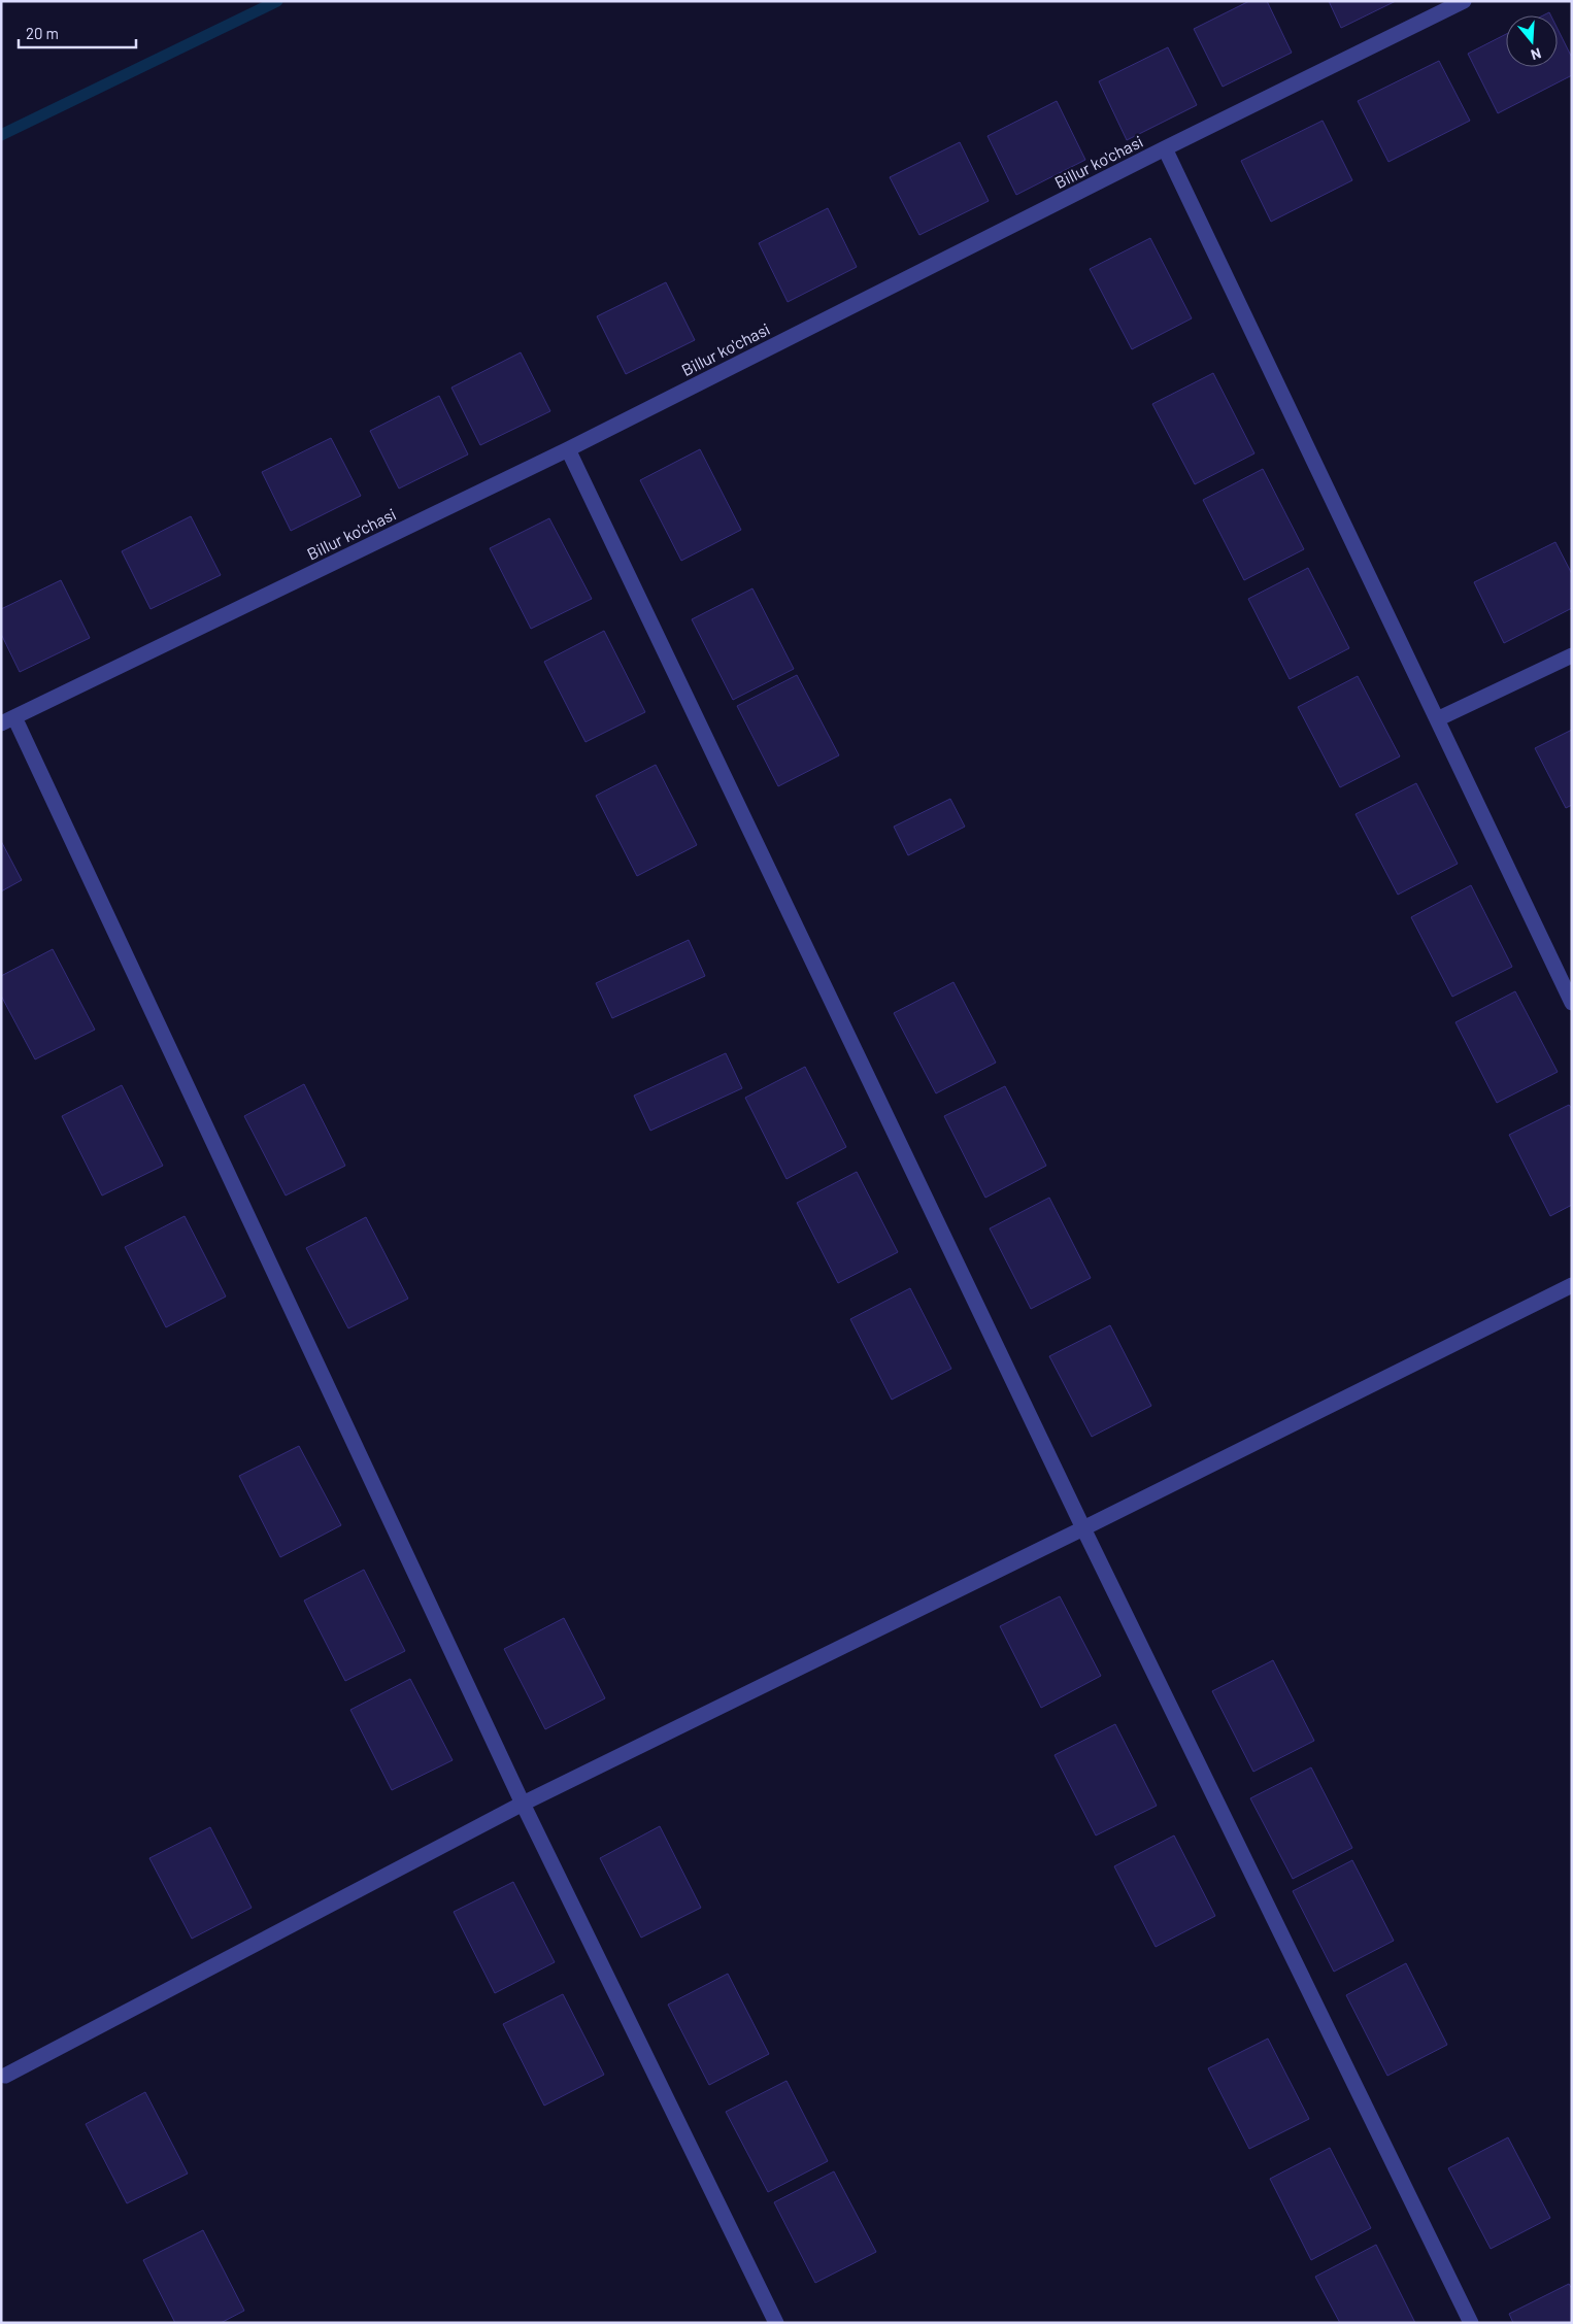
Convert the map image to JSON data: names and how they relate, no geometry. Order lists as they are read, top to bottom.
{
  "streets": {
    "street": ["Billur ko'chasi"]
  },
  "scale_bar": "20 m",
  "north": "bottom"
}
